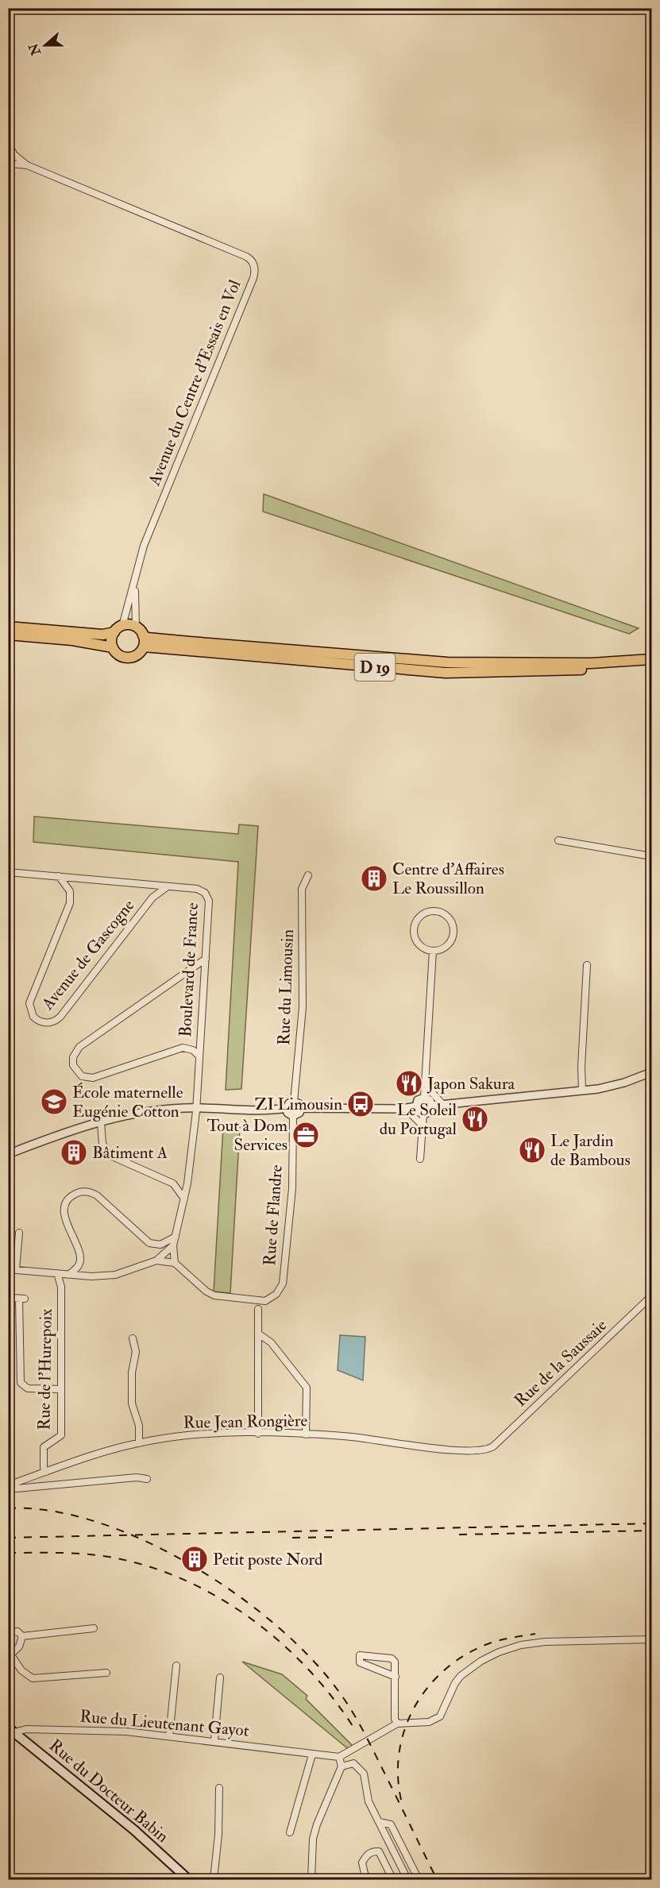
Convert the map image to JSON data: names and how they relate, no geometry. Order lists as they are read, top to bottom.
{
  "streets": {
    "main road": ["D 19", "Rue du Docteur Babin"],
    "street": [
      "Avenue du Centre d'Essais en Vol",
      "Avenue de Gascogne",
      "Boulevard de France",
      "Rue du Limousin",
      "Rue de Flandre",
      "Rue de la Saussaie",
      "Rue de l'Hurepoix",
      "Rue Jean Rongière",
      "Rue du Lieutenant Gayot"
    ]
  },
  "crossings": [
    ["Avenue de Gascogne", "Boulevard de France"],
    ["Boulevard de France", "Rue de Flandre"],
    ["Rue du Limousin", "Rue de Flandre"],
    ["Rue de la Saussaie", "Rue Jean Rongière"],
    ["Rue de l'Hurepoix", "Rue Jean Rongière"],
    ["Rue du Lieutenant Gayot", "Rue du Docteur Babin"]
  ],
  "places": {
    "building": ["Centre d’Affaires Le Roussillon", "Bâtiment A", "Petit poste Nord"],
    "restaurant": ["Japon Sakura", "Le Soleil du Portugal", "Le Jardin de Bambous"],
    "school or university": ["École maternelle Eugénie Cotton"],
    "bus stop": ["ZI Limousin"],
    "office": ["Tout à Dom Services"]
  },
  "north": "left"
}
